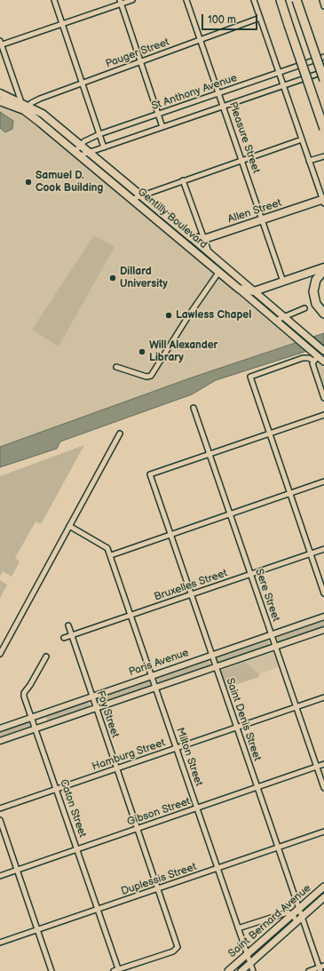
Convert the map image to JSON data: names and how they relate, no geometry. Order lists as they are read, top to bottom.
{
  "streets": {
    "main road": ["Allen Street", "Gentilly Boulevard", "Saint Bernard Avenue"],
    "street": [
      "Pauger Street",
      "St Anthony Avenue",
      "Pleasure Street",
      "Bruxelles Street",
      "Sere Street",
      "Paris Avenue",
      "Foy Street",
      "Saint Denis Street",
      "Hamburg Street",
      "Milton Street",
      "Caton Street",
      "Gibson Street",
      "Duplessis Street"
    ]
  },
  "crossings": [
    ["Pauger Street", "Pleasure Street"],
    ["Pauger Street", "Gentilly Boulevard"],
    ["St Anthony Avenue", "Pleasure Street"],
    ["St Anthony Avenue", "Gentilly Boulevard"],
    ["Pleasure Street", "Allen Street"],
    ["Allen Street", "Gentilly Boulevard"],
    ["Bruxelles Street", "Sere Street"],
    ["Bruxelles Street", "Foy Street"],
    ["Bruxelles Street", "Saint Denis Street"],
    ["Bruxelles Street", "Milton Street"],
    ["Sere Street", "Paris Avenue"],
    ["Sere Street", "Saint Denis Street"],
    ["Sere Street", "Hamburg Street"],
    ["Sere Street", "Gibson Street"],
    ["Paris Avenue", "Foy Street"],
    ["Paris Avenue", "Saint Denis Street"],
    ["Paris Avenue", "Milton Street"],
    ["Paris Avenue", "Caton Street"],
    ["Foy Street", "Hamburg Street"],
    ["Foy Street", "Caton Street"],
    ["Foy Street", "Gibson Street"],
    ["Foy Street", "Duplessis Street"],
    ["Saint Denis Street", "Hamburg Street"],
    ["Saint Denis Street", "Gibson Street"],
    ["Saint Denis Street", "Duplessis Street"],
    ["Saint Denis Street", "Saint Bernard Avenue"],
    ["Hamburg Street", "Milton Street"],
    ["Hamburg Street", "Caton Street"],
    ["Milton Street", "Gibson Street"],
    ["Milton Street", "Duplessis Street"],
    ["Milton Street", "Saint Bernard Avenue"],
    ["Caton Street", "Gibson Street"],
    ["Caton Street", "Duplessis Street"]
  ],
  "places": [
    "Samuel D. Cook Building",
    "Dillard University",
    "Lawless Chapel",
    "Will Alexander Library"
  ],
  "scale_bar": "100 m"
}
